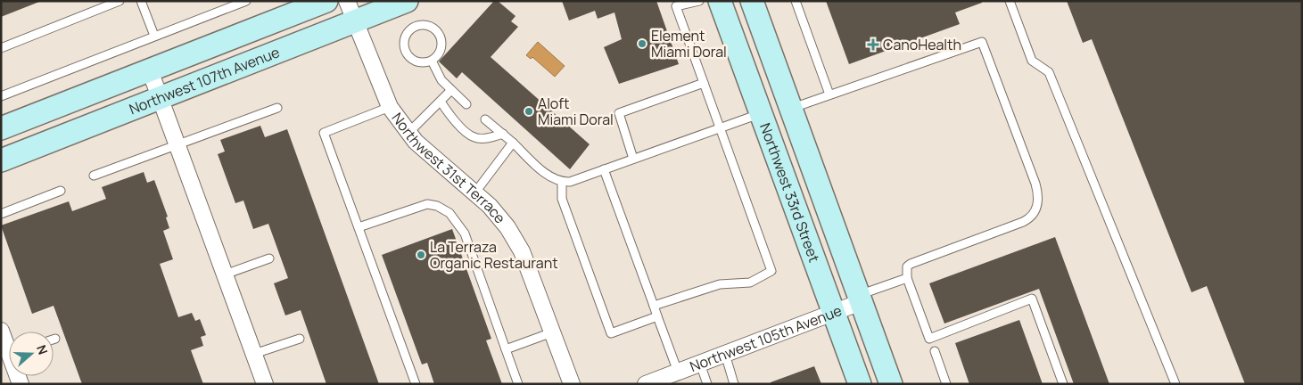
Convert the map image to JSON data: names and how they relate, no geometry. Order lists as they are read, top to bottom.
{
  "streets": {
    "street": [
      "Northwest 107th Avenue",
      "Northwest 31st Terrace",
      "Northwest 33rd Street",
      "Northwest 105th Avenue"
    ]
  },
  "crossings": [
    ["Northwest 107th Avenue", "Northwest 31st Terrace"],
    ["Northwest 33rd Street", "Northwest 105th Avenue"]
  ],
  "places": {
    "other": ["Element Miami Doral", "Aloft Miami Doral", "La Terraza Organic Restaurant"],
    "health": ["CanoHealth"]
  },
  "north": "right"
}
